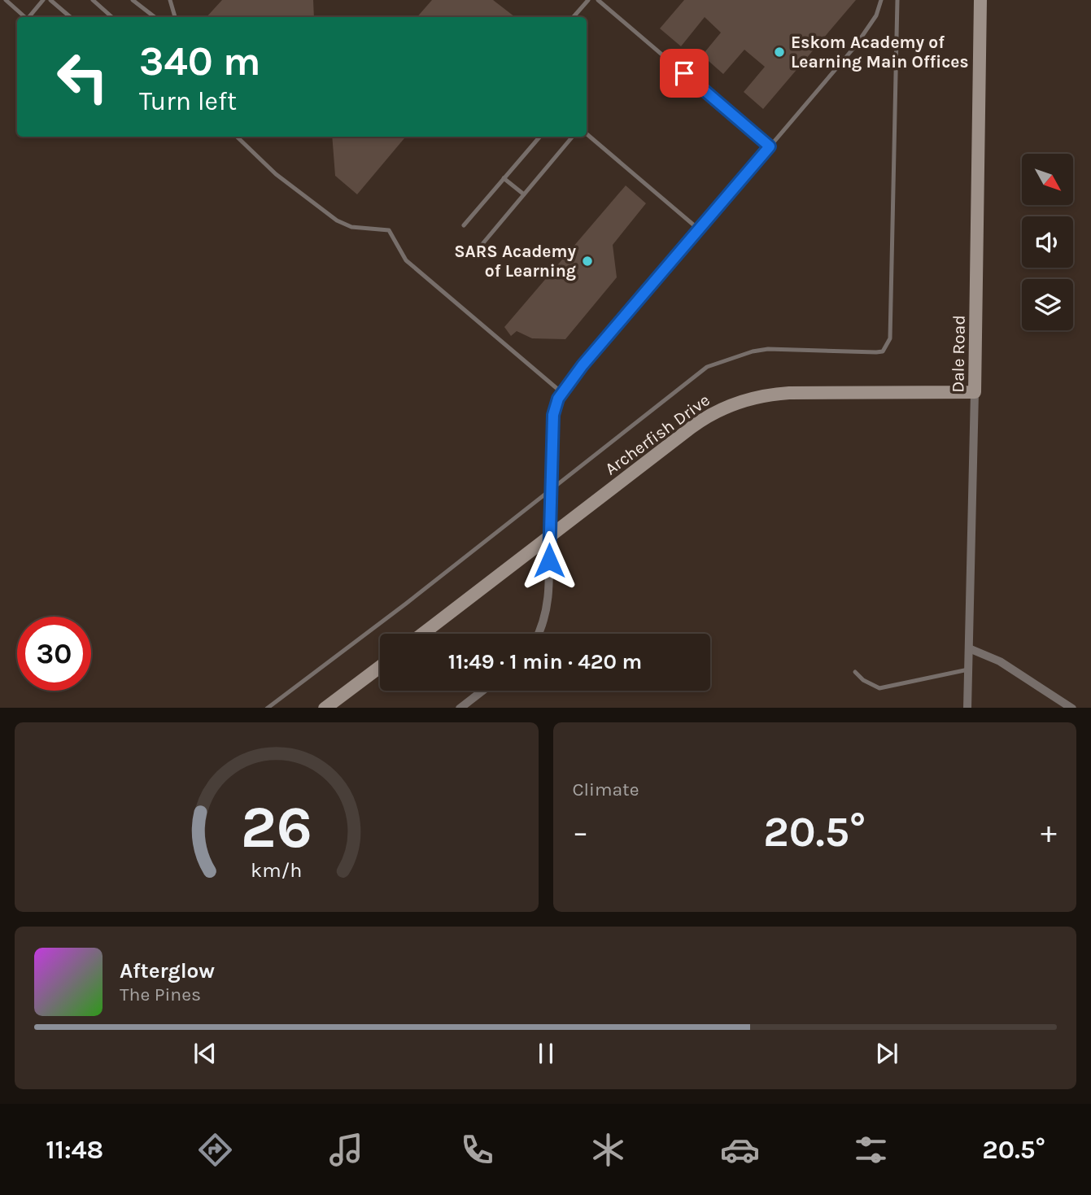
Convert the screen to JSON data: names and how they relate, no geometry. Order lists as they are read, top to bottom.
{
  "streets": {
    "street": ["Dale Road", "Archerfish Drive"]
  },
  "crossings": [
    ["Dale Road", "Archerfish Drive"]
  ],
  "places": ["Eskom Academy of Learning Main Offices", "SARS Academy of Learning"],
  "north": "bottom right",
  "page": {
    "turn": ["340 m", "Turn left"],
    "limit": "30",
    "trip": "11:49 · 1 min · 420 m",
    "tile": "Climate",
    "heat": ["−", "20.5°", "+"],
    "song": ["Afterglow", "The Pines"],
    "tabs": ["11:48", "20.5°"],
    "gauge": ["26", "km/h"]
  }
}
